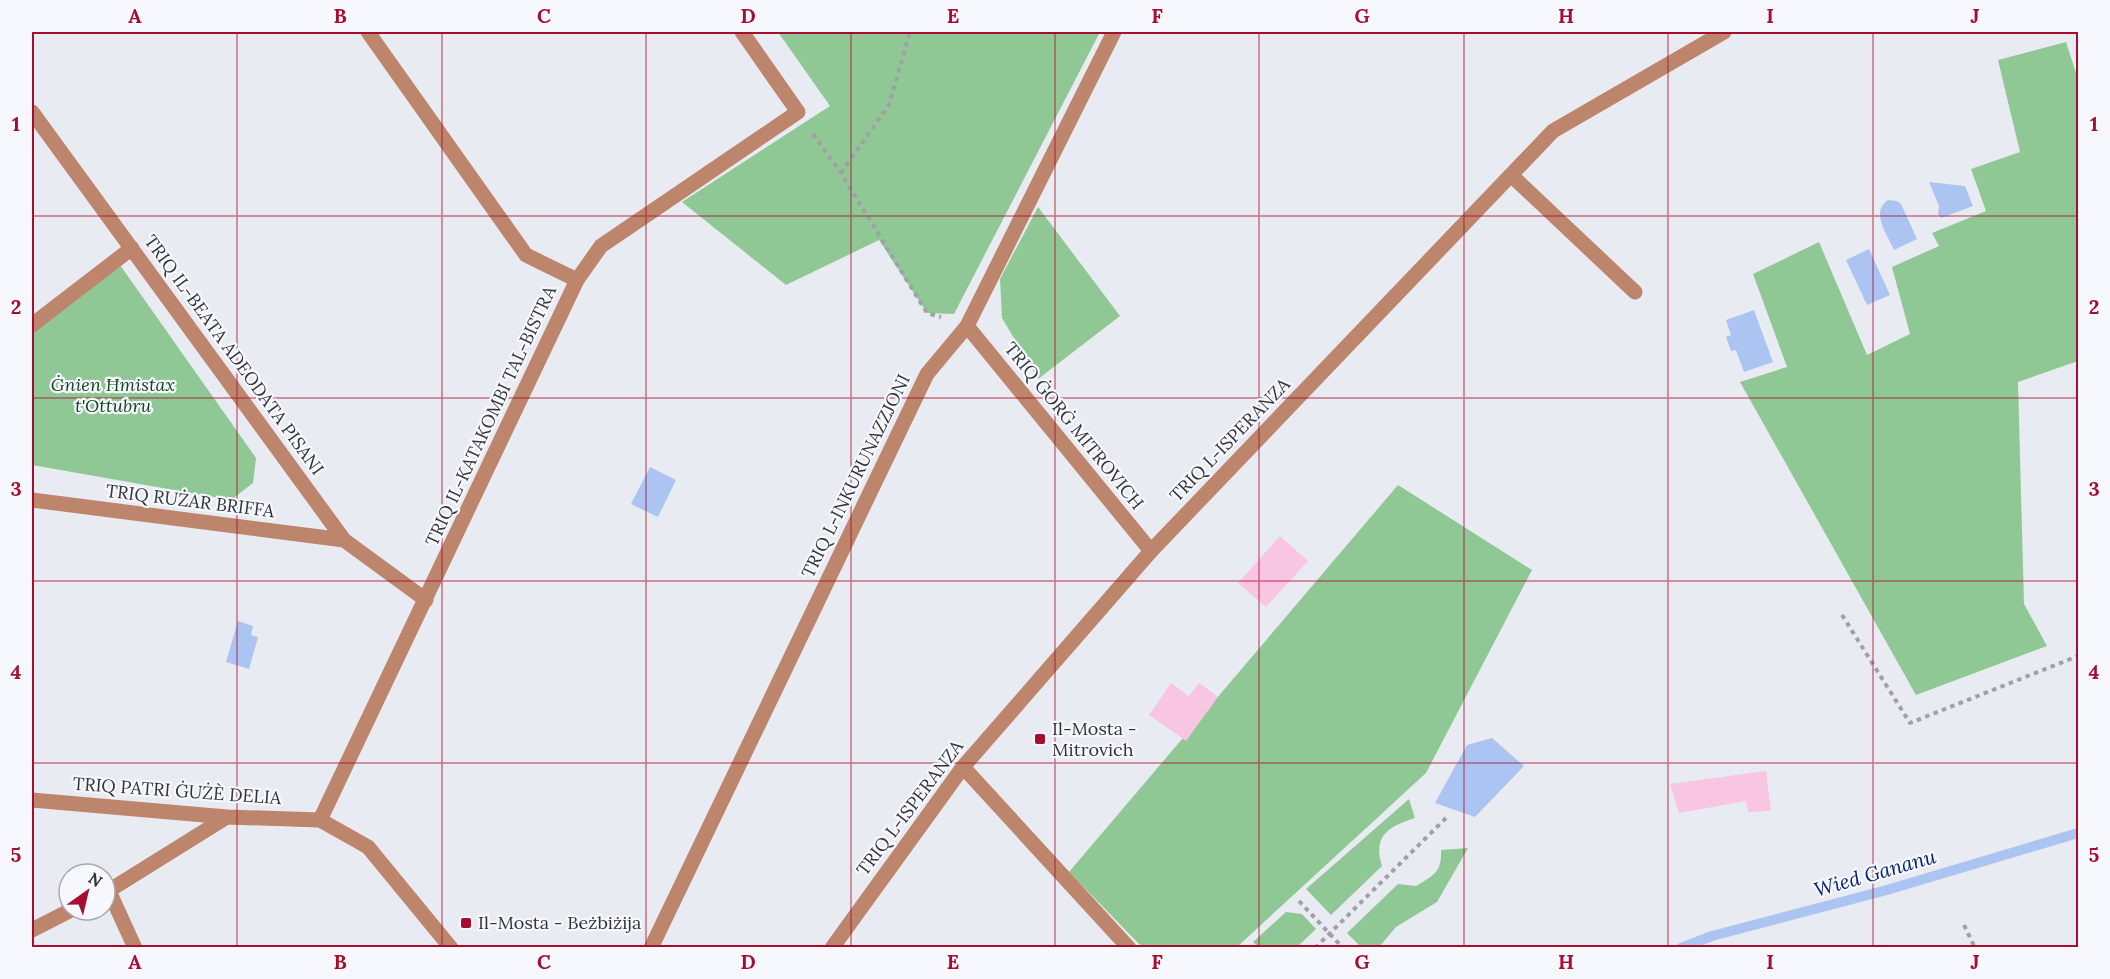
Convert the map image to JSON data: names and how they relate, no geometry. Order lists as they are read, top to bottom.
{
  "streets": {
    "street": [
      "TRIQ IL-BEATA ADEODATA PISANI",
      "TRIQ IL-KATAKOMBI TAL-BISTRA",
      "TRIQ ĠORĠ MITROVICH",
      "TRIQ L-ISPERANZA",
      "TRIQ L-INKURUNAZZJONI",
      "TRIQ RUŻAR BRIFFA",
      "TRIQ PATRI ĠUŻÈ DELIA"
    ]
  },
  "crossings": [
    ["TRIQ IL-BEATA ADEODATA PISANI", "TRIQ IL-KATAKOMBI TAL-BISTRA"],
    ["TRIQ IL-BEATA ADEODATA PISANI", "TRIQ RUŻAR BRIFFA"],
    ["TRIQ IL-KATAKOMBI TAL-BISTRA", "TRIQ PATRI ĠUŻÈ DELIA"],
    ["TRIQ ĠORĠ MITROVICH", "TRIQ L-ISPERANZA"],
    ["TRIQ ĠORĠ MITROVICH", "TRIQ L-INKURUNAZZJONI"]
  ],
  "water": ["Wied Gananu"],
  "parks": ["Ġnien Ħmistax t'Ottubru"],
  "places": {
    "transit": ["Il-Mosta - Mitrovich", "Il-Mosta - Beżbiżija"]
  },
  "north": "top right",
  "grid": {
    "columns": [
      "A",
      "B",
      "C",
      "D",
      "E",
      "F",
      "G",
      "H",
      "I",
      "J"
    ],
    "rows": [
      "1",
      "2",
      "3",
      "4",
      "5"
    ]
  }
}
